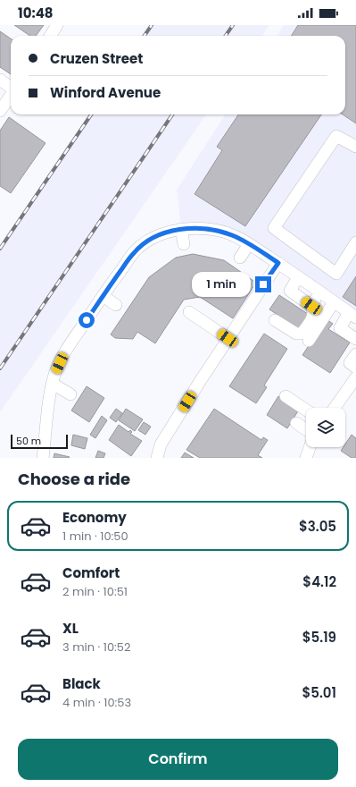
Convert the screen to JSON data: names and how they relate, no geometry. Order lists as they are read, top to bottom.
{
  "scale_bar": "50 m",
  "page": {
    "status": "10:48",
    "banner": ["Cruzen Street", "Winford Avenue"],
    "bubble": "1 min",
    "scale": "50 m",
    "heading": "Choose a ride",
    "list": [
      {
        "name": "Economy",
        "note": "1 min · 10:50",
        "value": "$3.05"
      },
      {
        "name": "Comfort",
        "note": "2 min · 10:51",
        "value": "$4.12"
      },
      {
        "name": "XL",
        "note": "3 min · 10:52",
        "value": "$5.19"
      },
      {
        "name": "Black",
        "note": "4 min · 10:53",
        "value": "$5.01"
      }
    ],
    "buttons": "Confirm"
  }
}
